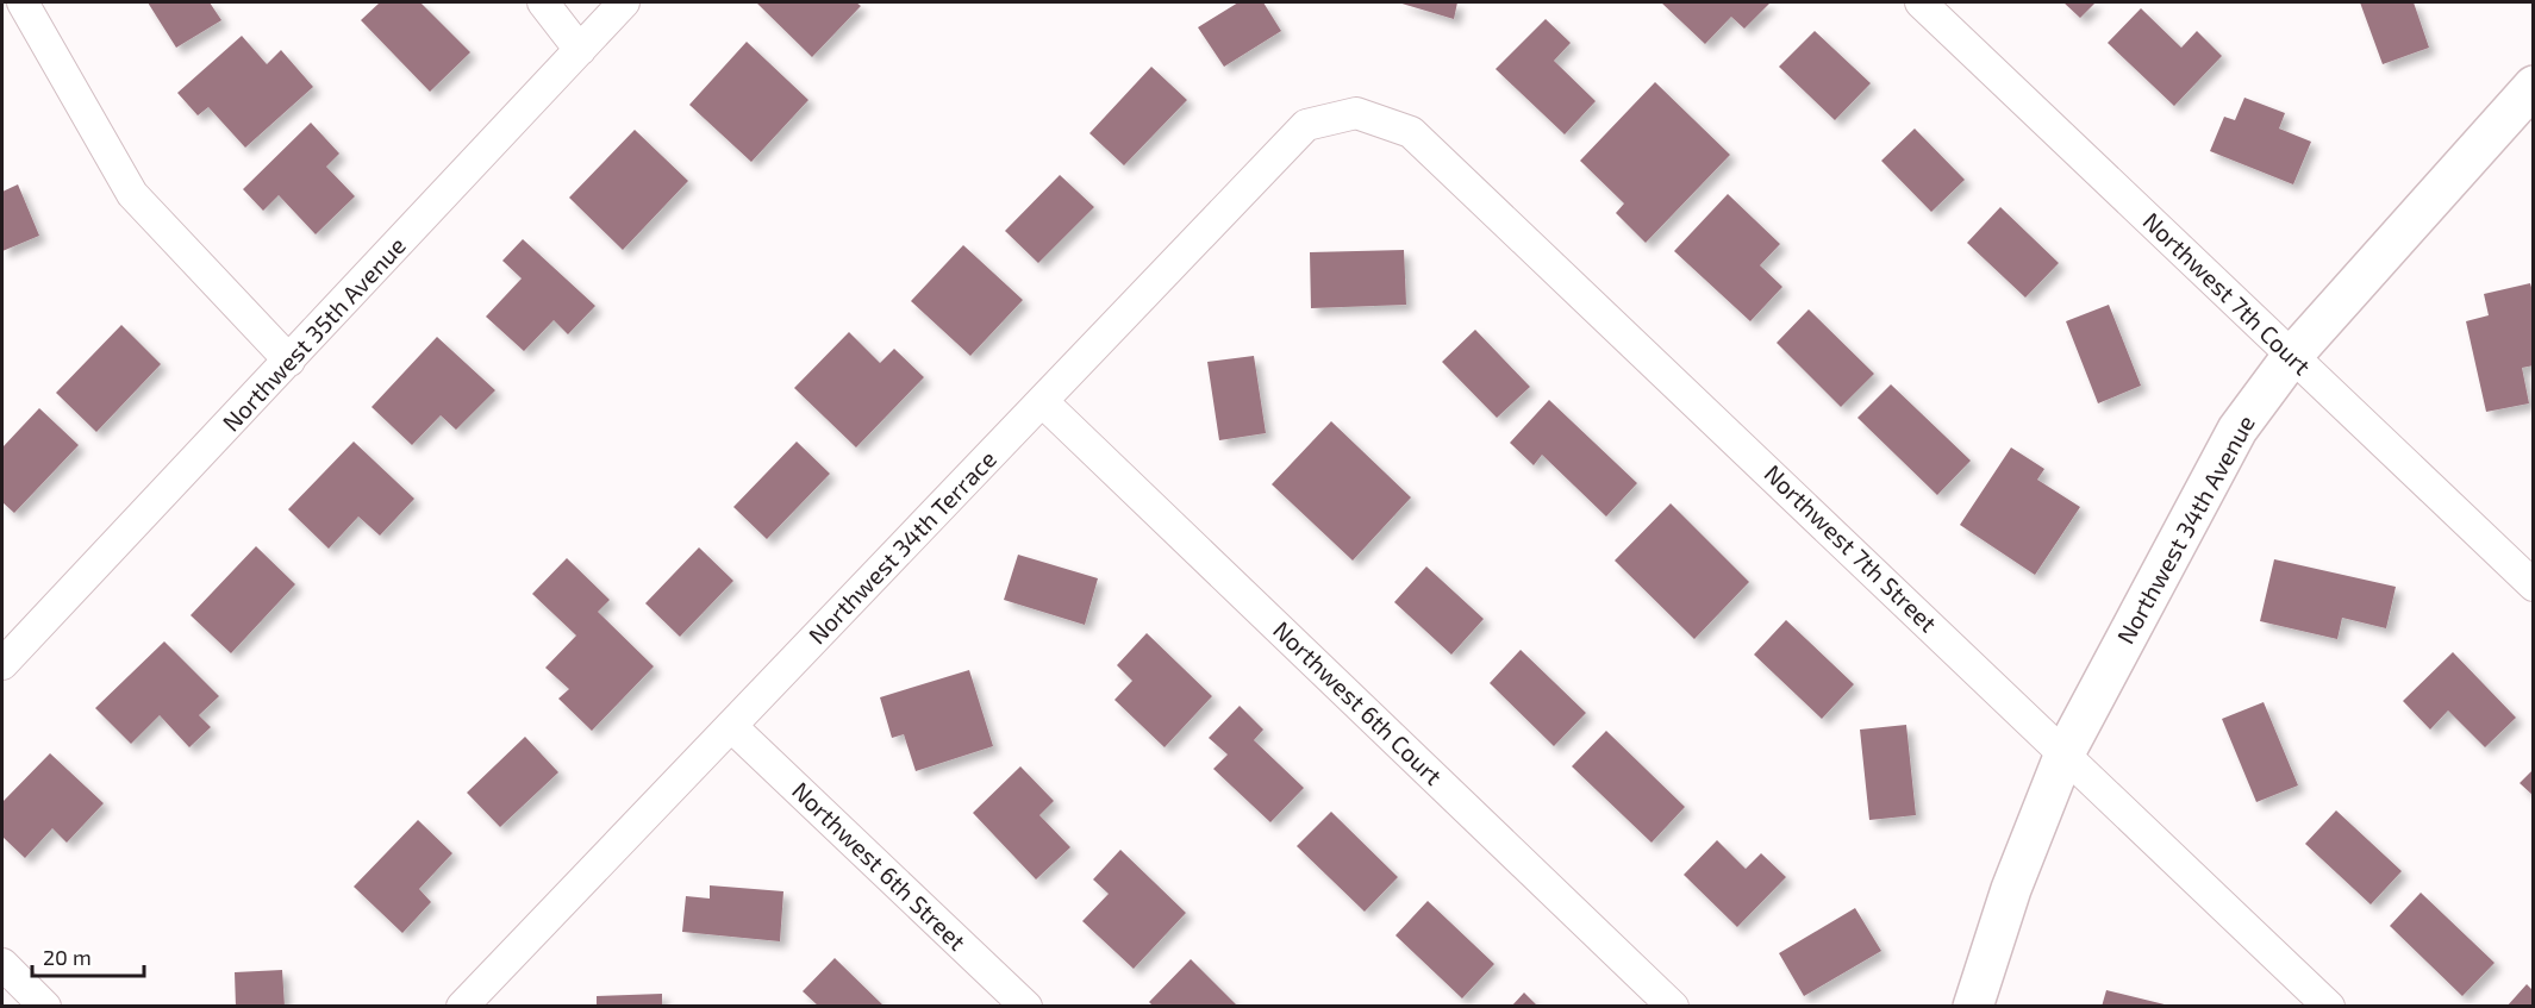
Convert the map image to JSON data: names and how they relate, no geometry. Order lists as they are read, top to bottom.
{
  "streets": {
    "street": [
      "Northwest 7th Court",
      "Northwest 35th Avenue",
      "Northwest 34th Avenue",
      "Northwest 34th Terrace",
      "Northwest 7th Street",
      "Northwest 6th Court",
      "Northwest 6th Street"
    ]
  },
  "crossings": [
    ["Northwest 7th Court", "Northwest 34th Avenue"],
    ["Northwest 34th Avenue", "Northwest 7th Street"],
    ["Northwest 34th Terrace", "Northwest 7th Street"],
    ["Northwest 34th Terrace", "Northwest 6th Court"],
    ["Northwest 34th Terrace", "Northwest 6th Street"]
  ],
  "scale_bar": "20 m"
}
